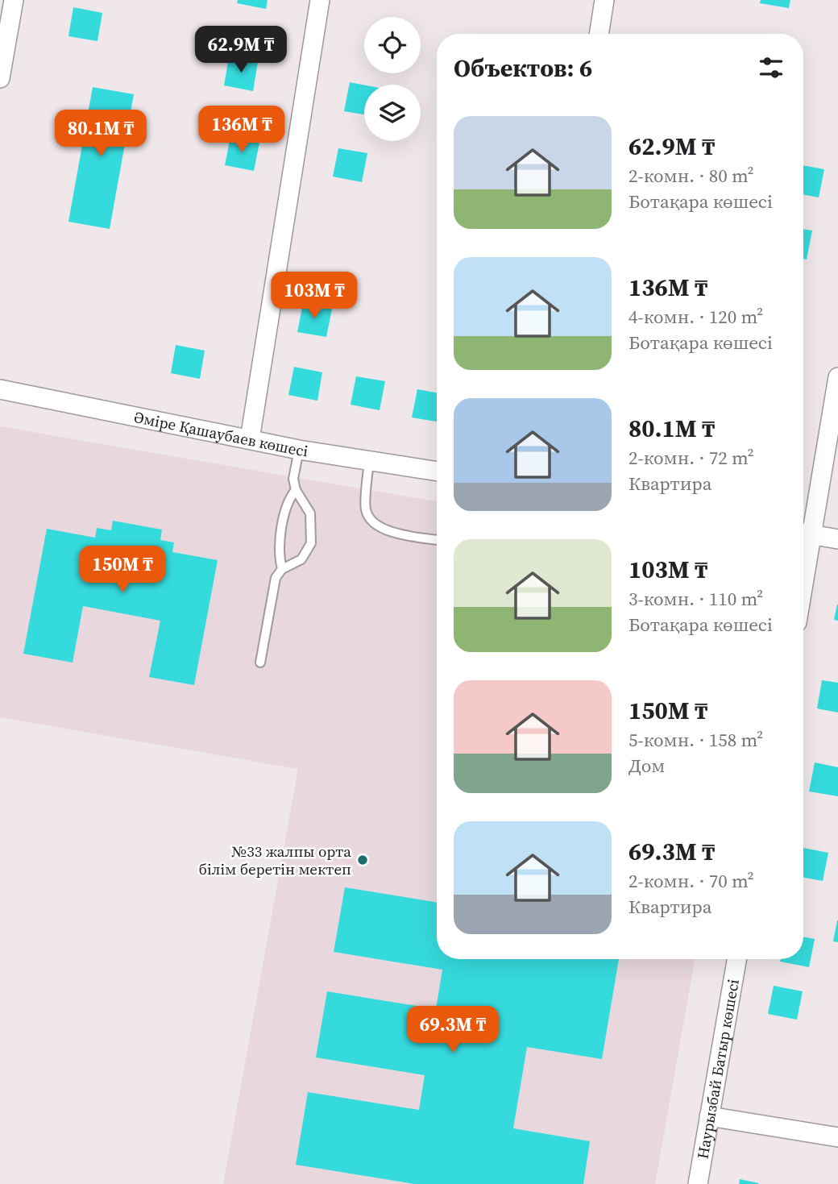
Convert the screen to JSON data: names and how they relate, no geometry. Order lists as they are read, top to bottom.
{
  "streets": {
    "street": ["Әміре Қашаубаев көшесі", "Наурызбай Батыр көшесі"]
  },
  "places": ["№33 жалпы орта білім беретін мектеп"],
  "page": {
    "price": [
      "62.9M ₸",
      "136M ₸",
      "80.1M ₸",
      "103M ₸",
      "150M ₸",
      "69.3M ₸"
    ],
    "heading": "Объектов: 6",
    "list": [
      {
        "name": "62.9M ₸",
        "note": "2-комн. · 80 m² · Ботақара көшесі"
      },
      {
        "name": "136M ₸",
        "note": "4-комн. · 120 m² · Ботақара көшесі"
      },
      {
        "name": "80.1M ₸",
        "note": "2-комн. · 72 m² · Квартира"
      },
      {
        "name": "103M ₸",
        "note": "3-комн. · 110 m² · Ботақара көшесі"
      },
      {
        "name": "150M ₸",
        "note": "5-комн. · 158 m² · Дом"
      },
      {
        "name": "69.3M ₸",
        "note": "2-комн. · 70 m² · Квартира"
      }
    ]
  }
}
